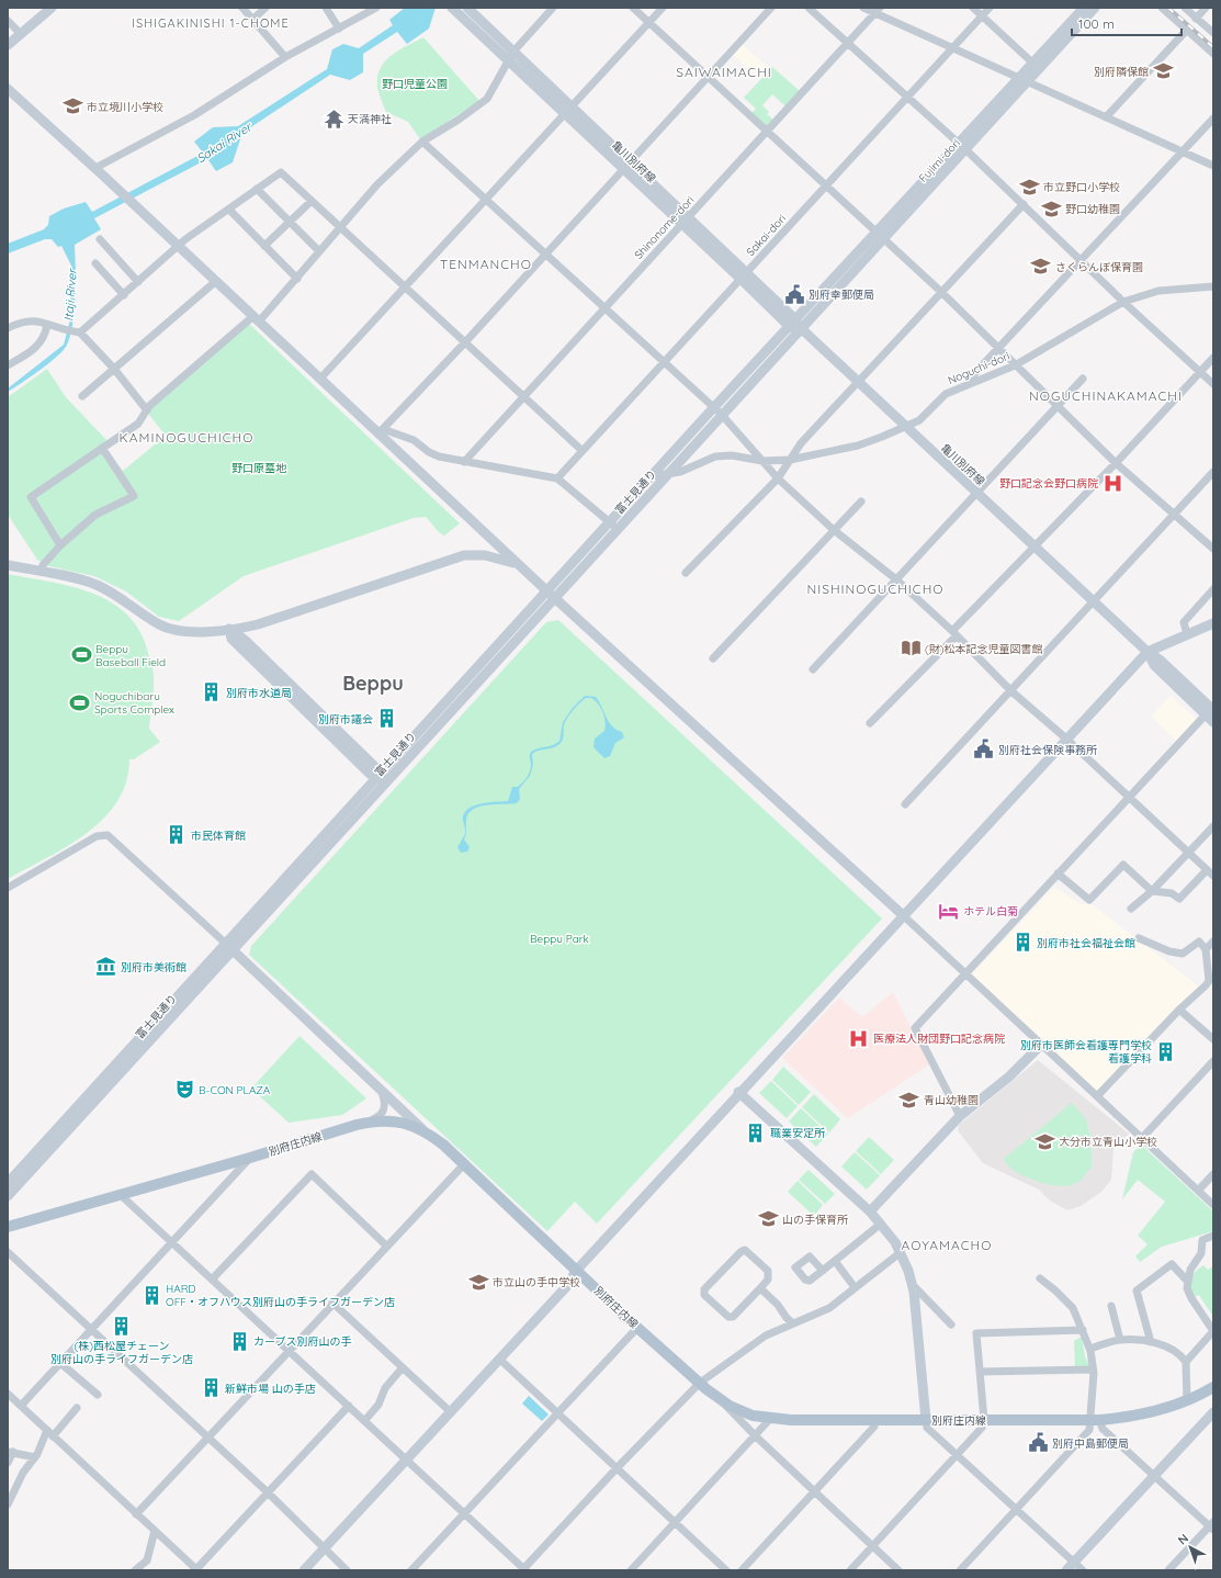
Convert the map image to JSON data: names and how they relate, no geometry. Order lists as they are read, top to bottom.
{
  "streets": {
    "main road": ["別府庄内線"],
    "street": [
      "Fujimi-dori",
      "亀川別府線",
      "Shinonome-dori",
      "Sakai-dori",
      "Noguchi-dori",
      "富士見通り"
    ]
  },
  "crossings": [
    ["Fujimi-dori", "亀川別府線"],
    ["Fujimi-dori", "富士見通り"],
    ["亀川別府線", "Shinonome-dori"],
    ["亀川別府線", "Sakai-dori"],
    ["亀川別府線", "Noguchi-dori"],
    ["亀川別府線", "富士見通り"],
    ["Noguchi-dori", "富士見通り"]
  ],
  "districts": [
    "ISHIGAKINISHI 1-CHOME",
    "SAIWAIMACHI",
    "TENMANCHO",
    "NOGUCHINAKAMACHI",
    "KAMINOGUCHICHO",
    "NISHINOGUCHICHO",
    "Beppu",
    "AOYAMACHO"
  ],
  "water": ["Sakai River", "Itaji River"],
  "parks": ["野口児童公園", "野口原墓地", "Beppu Park"],
  "places": {
    "school or university": [
      "別府隣保館",
      "市立境川小学校",
      "市立野口小学校",
      "野口幼稚園",
      "さくらんぼ保育園",
      "青山幼稚園",
      "大分市立青山小学校",
      "山の手保育所",
      "市立山の手中学校"
    ],
    "temple": ["天満神社"],
    "public building": ["別府幸郵便局", "別府社会保険事務所", "別府中島郵便局"],
    "hospital": ["野口記念会野口病院", "医療法人財団野口記念病院"],
    "library": ["(財)松本記念児童図書館"],
    "sports": ["Beppu Baseball Field", "Noguchibaru Sports Complex"],
    "building": [
      "別府市水道局",
      "別府市議会",
      "市民体育館",
      "別府市社会福祉会館",
      "別府市医師会看護専門学校 看護学科",
      "職業安定所",
      "HARD OFF・オフハウス別府山の手ライフガーデン店",
      "(株)西松屋チェーン 別府山の手ライフガーデン店",
      "カーブス別府山の手",
      "新鮮市場 山の手店"
    ],
    "hotel": ["ホテル白菊"],
    "museum": ["別府市美術館"],
    "theatre": ["B-CON PLAZA"]
  },
  "scale_bar": "100 m",
  "north": "top left"
}
